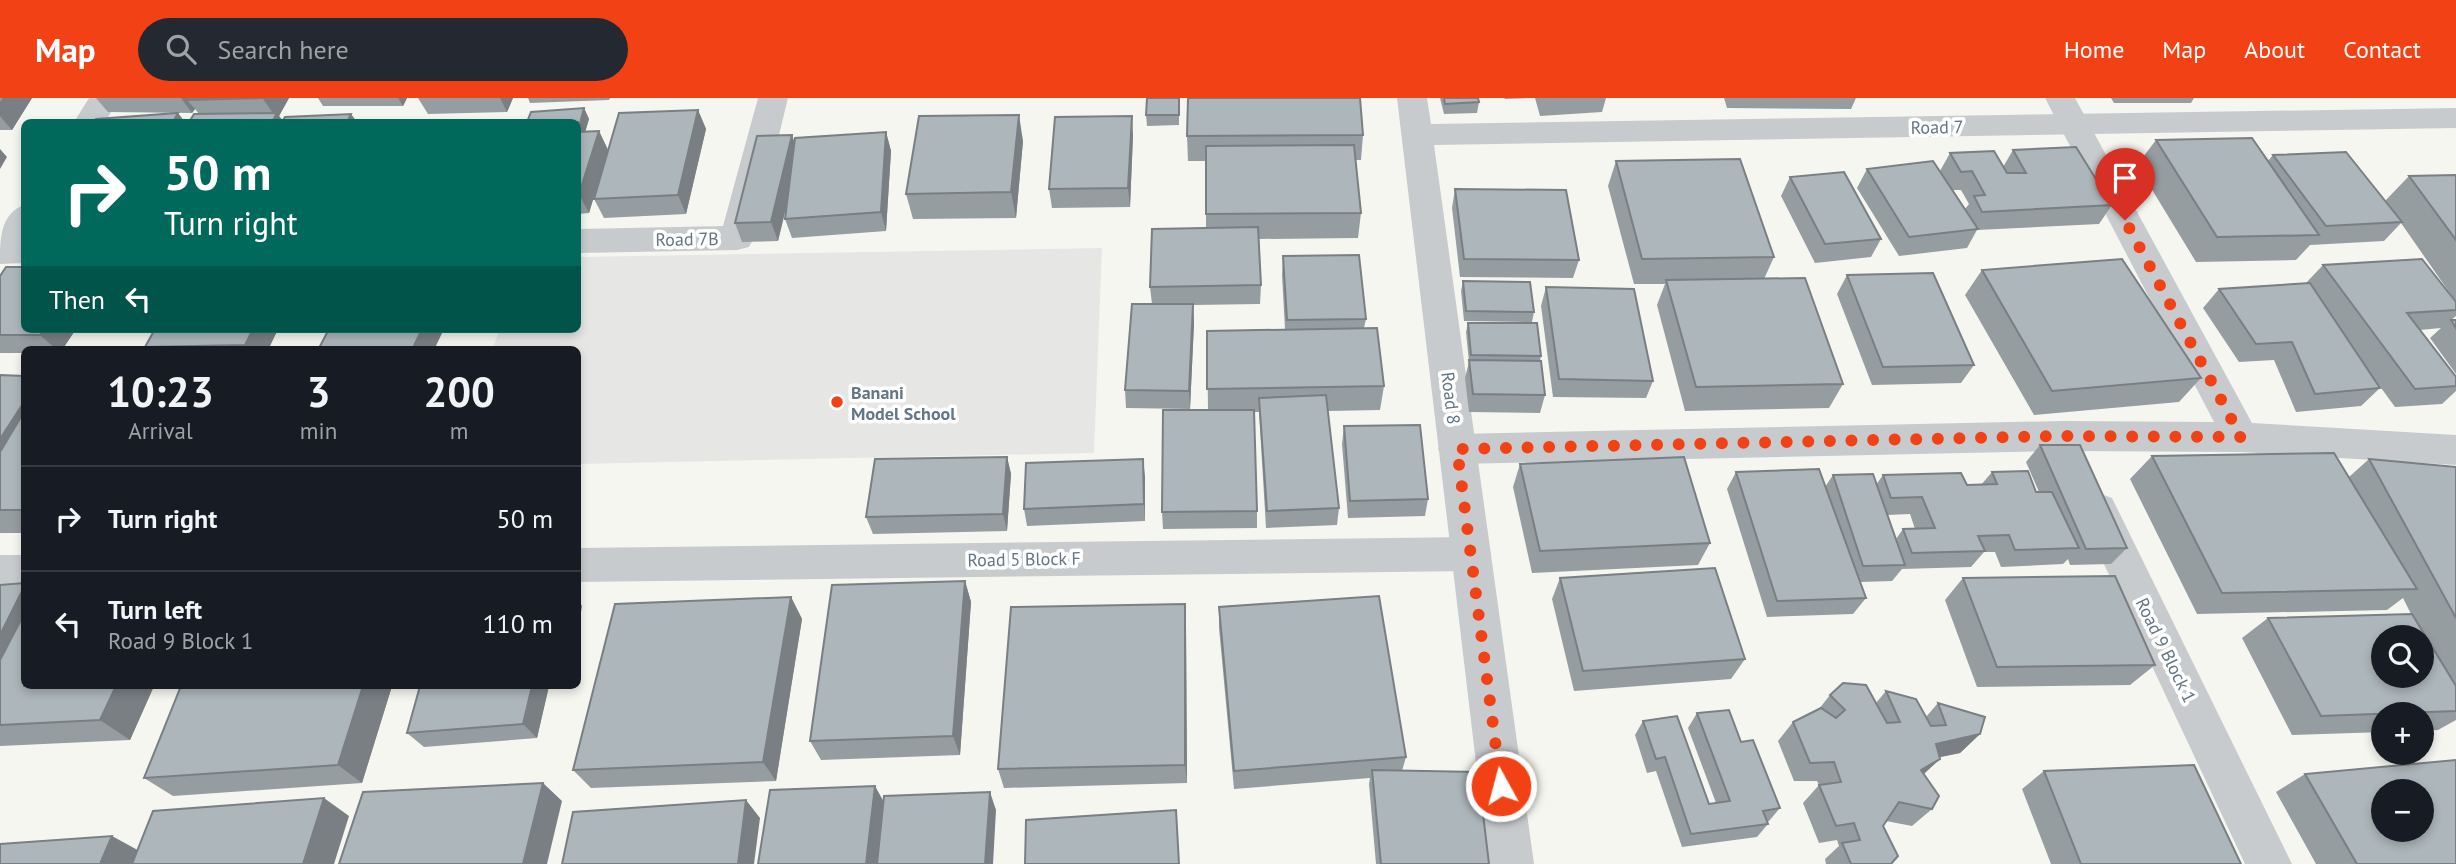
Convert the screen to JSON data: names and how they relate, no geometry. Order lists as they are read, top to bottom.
{
  "streets": {
    "street": [
      "Road 7",
      "Road 7B",
      "Road 8",
      "Road 5 Block F",
      "Road 9 Block 1"
    ]
  },
  "crossings": [
    ["Road 7", "Road 8"],
    ["Road 8", "Road 5 Block F"]
  ],
  "places": ["Banani Model School"],
  "page": {
    "header": "Map",
    "search": "Search here",
    "nav": [
      "Home",
      "Map",
      "About",
      "Contact"
    ],
    "turn": ["50 m", "Turn right"],
    "then": "Then",
    "eta": [
      "10:23",
      "Arrival",
      "3",
      "min",
      "200",
      "m"
    ],
    "list": [
      {
        "name": "Turn right",
        "value": "50 m"
      },
      {
        "name": "Turn left",
        "note": "Road 9 Block 1",
        "value": "110 m"
      }
    ],
    "map_buttons": ["+", "−"]
  }
}
